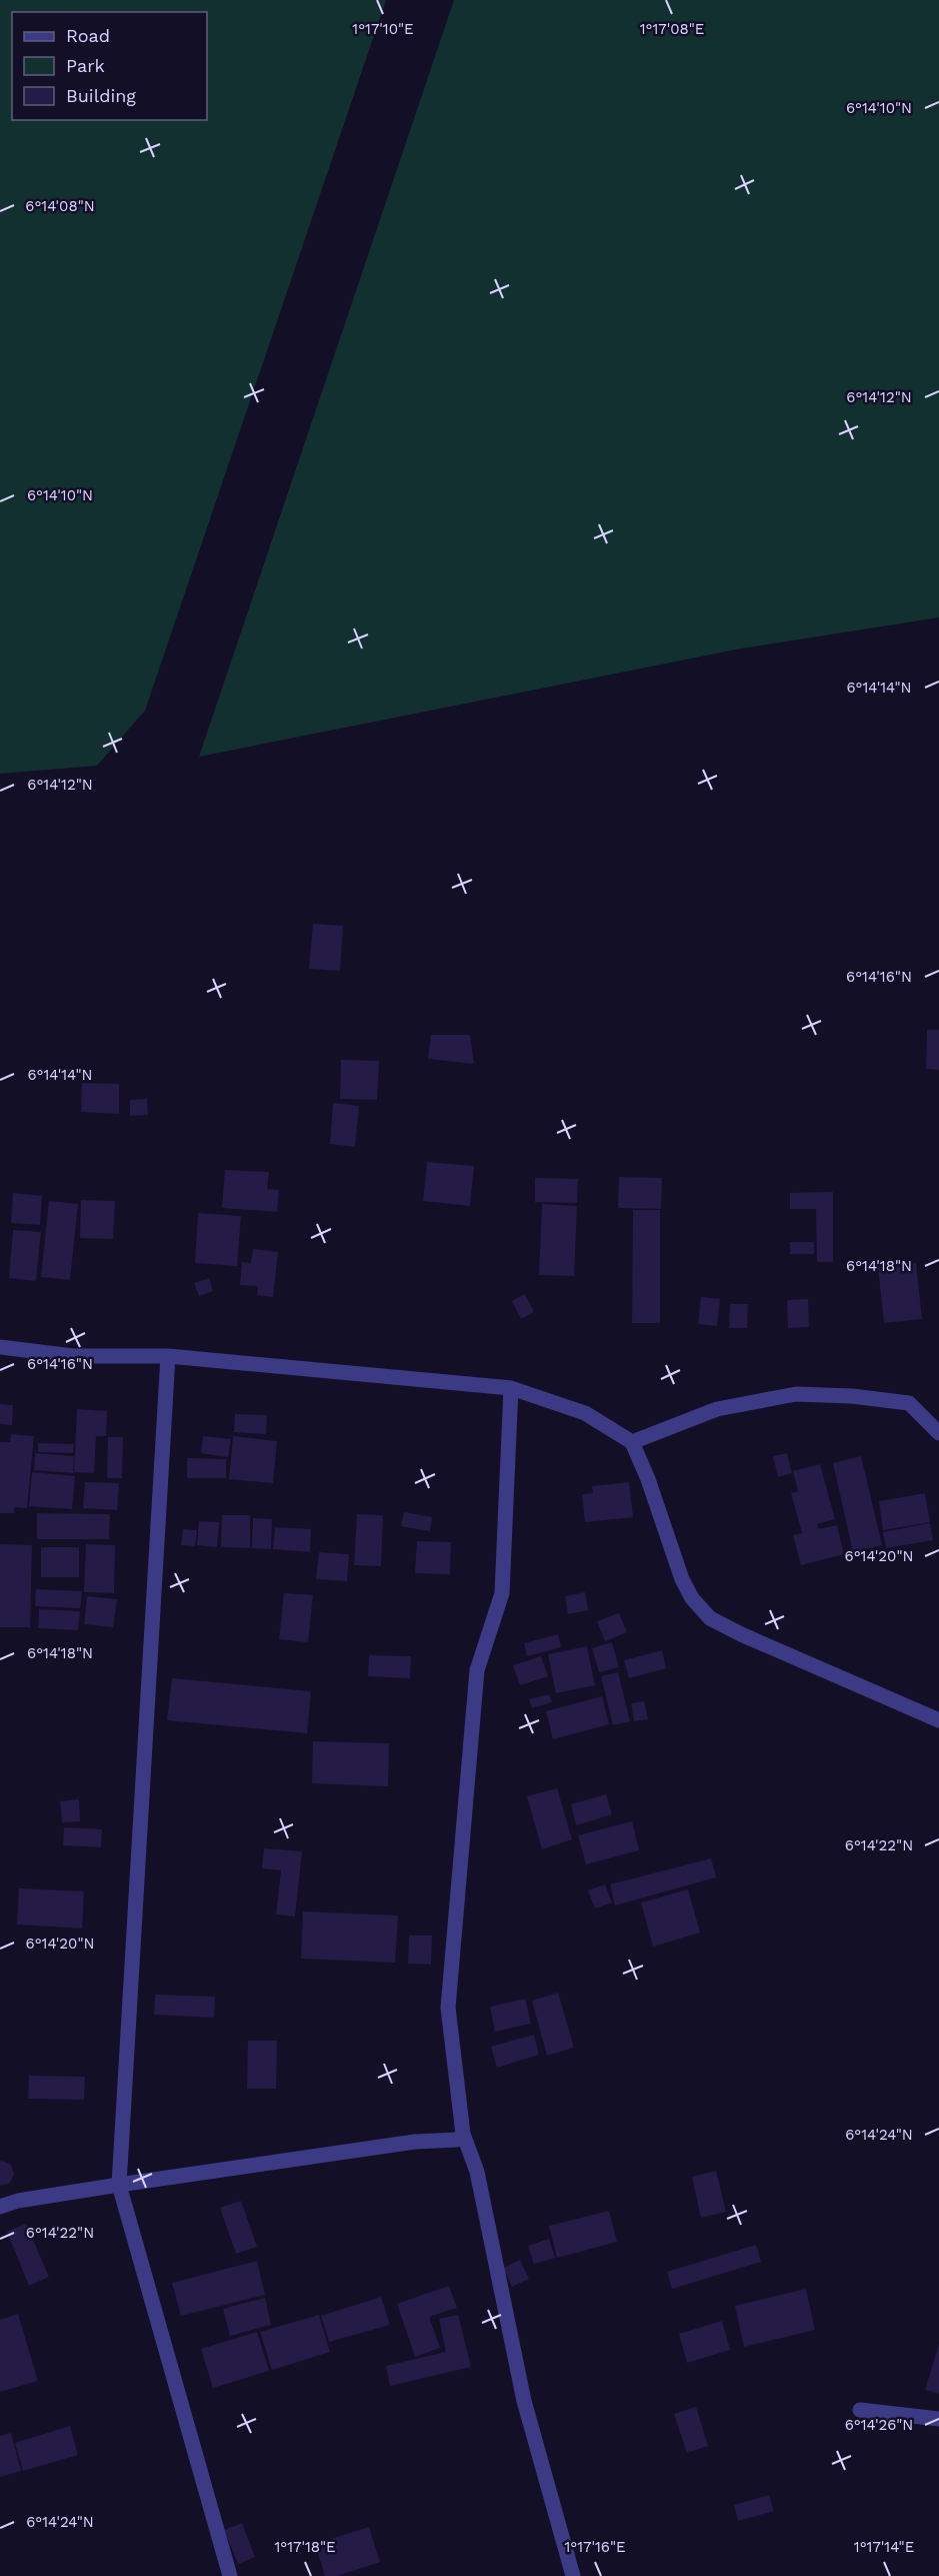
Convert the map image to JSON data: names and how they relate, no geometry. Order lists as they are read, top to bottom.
{
  "legend": ["Road", "Park", "Building"],
  "coordinates": [
    "1°17'10\"E",
    "1°17'08\"E",
    "6°14'10\"N",
    "6°14'08\"N",
    "6°14'12\"N",
    "6°14'14\"N",
    "6°14'16\"N",
    "6°14'18\"N",
    "6°14'20\"N",
    "6°14'22\"N",
    "6°14'24\"N",
    "6°14'26\"N",
    "1°17'18\"E",
    "1°17'16\"E",
    "1°17'14\"E"
  ]
}
